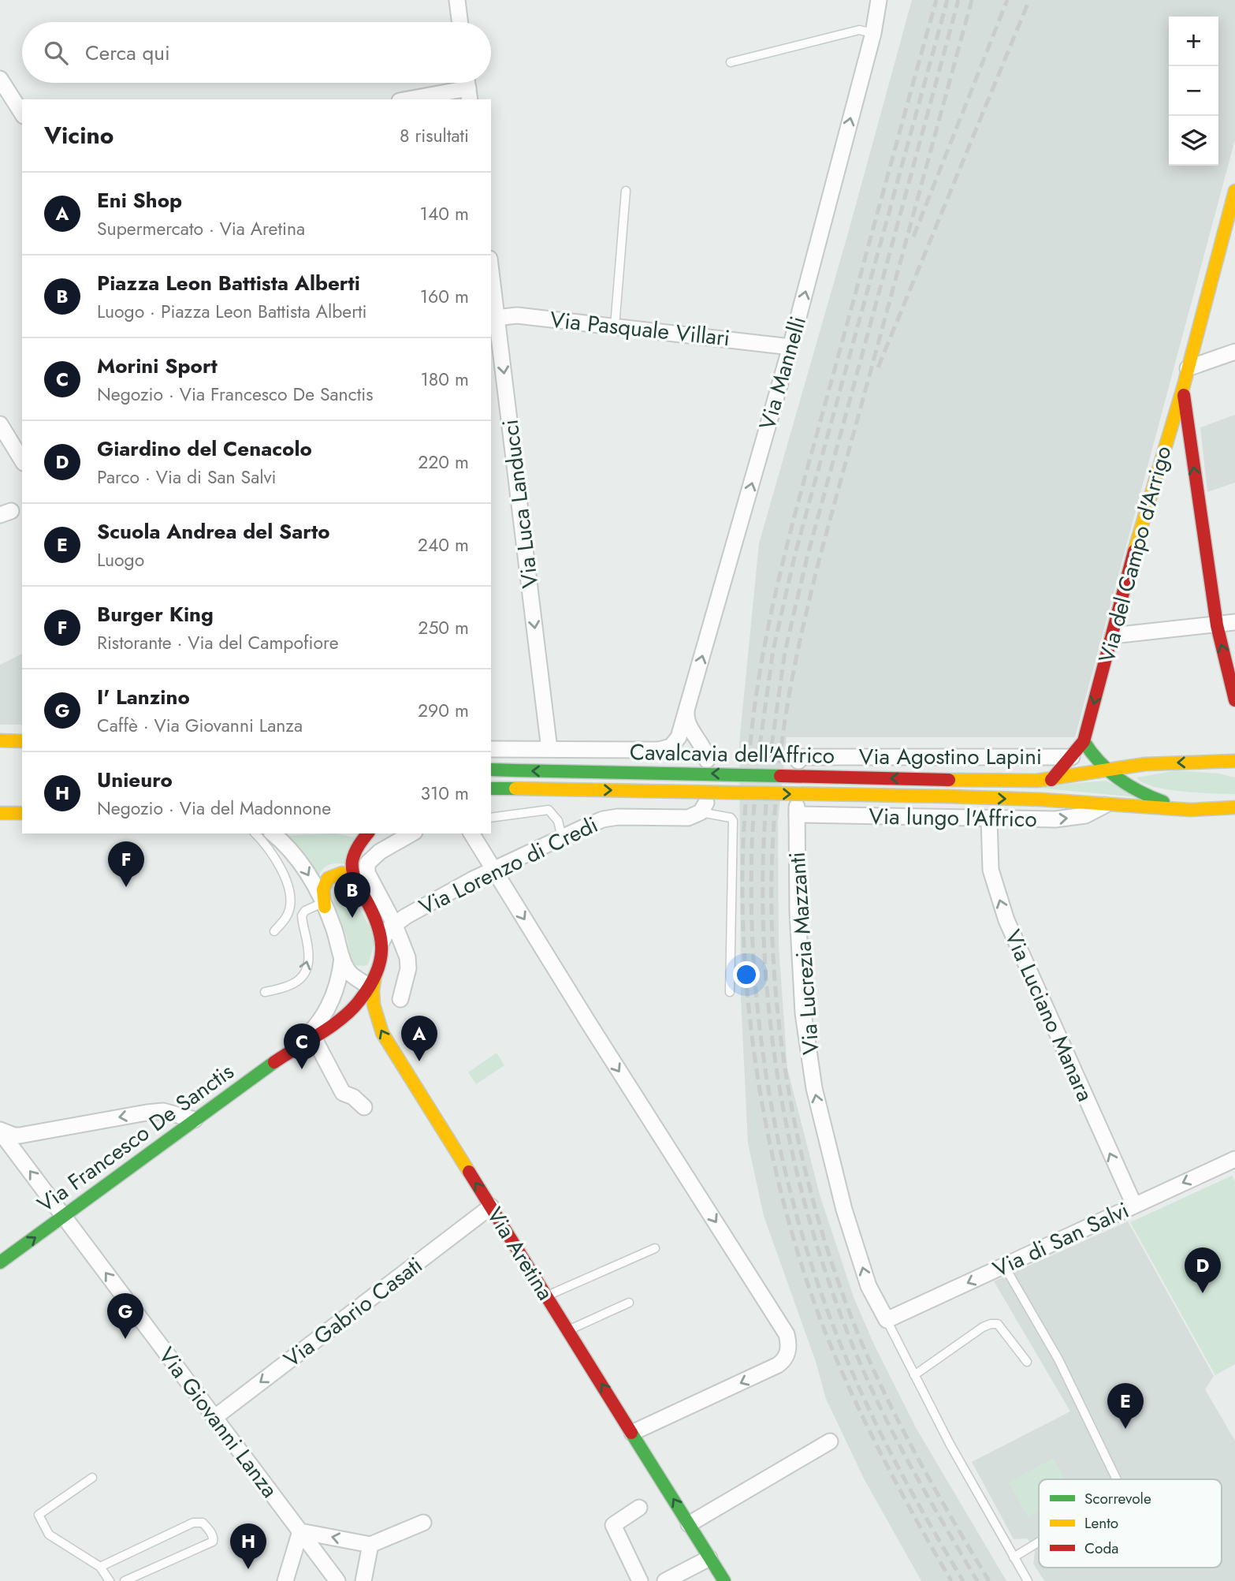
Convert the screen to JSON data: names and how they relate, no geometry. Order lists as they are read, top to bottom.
{
  "streets": {
    "street": [
      "Via Pasquale Villari",
      "Via Mannelli",
      "Via Luca Landucci",
      "Via del Campo d'Arrigo",
      "Cavalcavia dell'Affrico",
      "Via Agostino Lapini",
      "Via lungo l'Affrico",
      "Via Lorenzo di Credi",
      "Via Lucrezia Mazzanti",
      "Via Luciano Manara",
      "Via Francesco De Sanctis",
      "Via di San Salvi",
      "Via Aretina",
      "Via Gabrio Casati",
      "Via Giovanni Lanza"
    ]
  },
  "crossings": [
    ["Via Pasquale Villari", "Via Mannelli"],
    ["Via Pasquale Villari", "Via Luca Landucci"],
    ["Via del Campo d'Arrigo", "Cavalcavia dell'Affrico"],
    ["Via del Campo d'Arrigo", "Via Agostino Lapini"],
    ["Cavalcavia dell'Affrico", "Via lungo l'Affrico"],
    ["Via lungo l'Affrico", "Via Lucrezia Mazzanti"],
    ["Via lungo l'Affrico", "Via Luciano Manara"],
    ["Via Lucrezia Mazzanti", "Via di San Salvi"],
    ["Via Luciano Manara", "Via di San Salvi"],
    ["Via Francesco De Sanctis", "Via Aretina"],
    ["Via Francesco De Sanctis", "Via Giovanni Lanza"],
    ["Via Aretina", "Via Gabrio Casati"],
    ["Via Gabrio Casati", "Via Giovanni Lanza"]
  ],
  "one_way": [
    "Via Mannelli",
    "Via Luca Landucci",
    "Via lungo l'Affrico",
    "Via Lucrezia Mazzanti",
    "Via Luciano Manara",
    "Via di San Salvi",
    "Via Aretina",
    "Via Gabrio Casati",
    "Via Giovanni Lanza"
  ],
  "legend": ["Scorrevole", "Lento", "Coda"],
  "page": {
    "map_buttons": ["+", "−"],
    "search": "Cerca qui",
    "heading": ["Vicino", "8 risultati"],
    "list": [
      {
        "mark": "A",
        "name": "Eni Shop",
        "note": "Supermercato · Via Aretina",
        "value": "140 m"
      },
      {
        "mark": "B",
        "name": "Piazza Leon Battista Alberti",
        "note": "Luogo · Piazza Leon Battista Alberti",
        "value": "160 m"
      },
      {
        "mark": "C",
        "name": "Morini Sport",
        "note": "Negozio · Via Francesco De Sanctis",
        "value": "180 m"
      },
      {
        "mark": "D",
        "name": "Giardino del Cenacolo",
        "note": "Parco · Via di San Salvi",
        "value": "220 m"
      },
      {
        "mark": "E",
        "name": "Scuola Andrea del Sarto",
        "note": "Luogo",
        "value": "240 m"
      },
      {
        "mark": "F",
        "name": "Burger King",
        "note": "Ristorante · Via del Campofiore",
        "value": "250 m"
      },
      {
        "mark": "G",
        "name": "I' Lanzino",
        "note": "Caffè · Via Giovanni Lanza",
        "value": "290 m"
      },
      {
        "mark": "H",
        "name": "Unieuro",
        "note": "Negozio · Via del Madonnone",
        "value": "310 m"
      }
    ],
    "pins": [
      "F",
      "B",
      "A",
      "C",
      "D",
      "G",
      "E",
      "H"
    ]
  }
}
